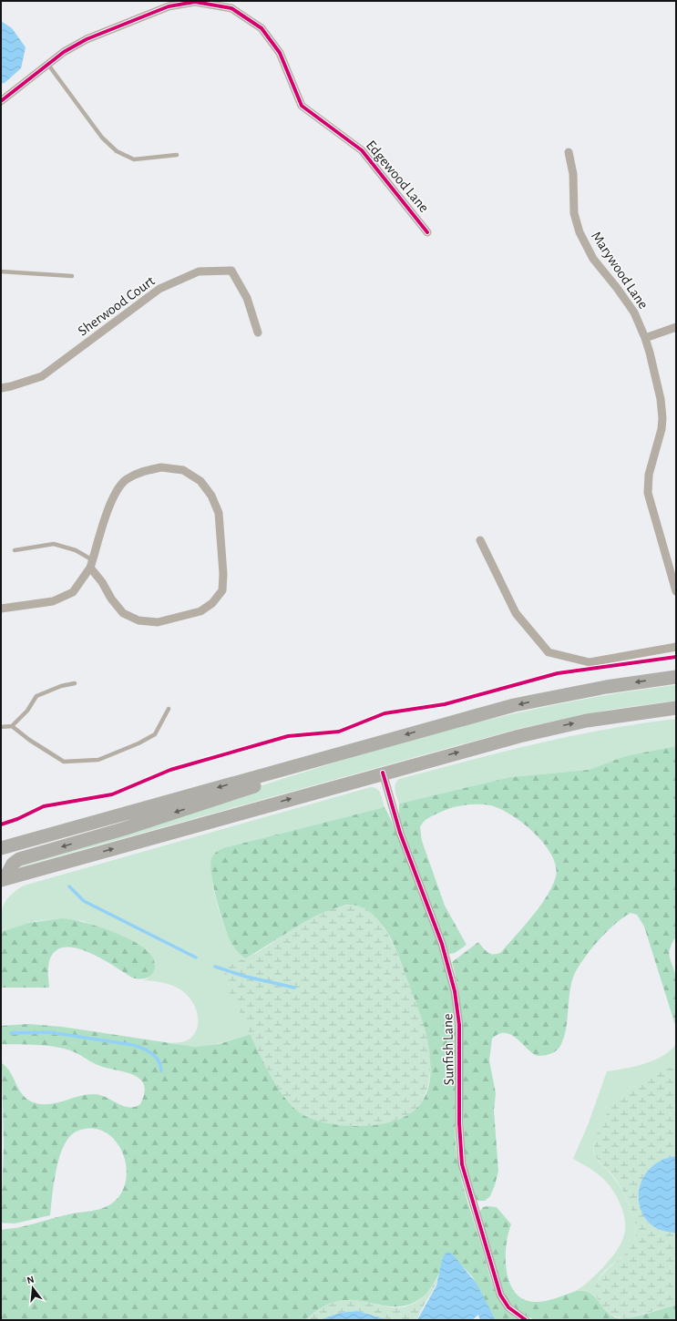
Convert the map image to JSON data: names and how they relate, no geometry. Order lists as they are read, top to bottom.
{
  "streets": {
    "street": [
      "Edgewood Lane",
      "Marywood Lane",
      "Sherwood Court",
      "Sunfish Lane"
    ]
  },
  "north": "top"
}
